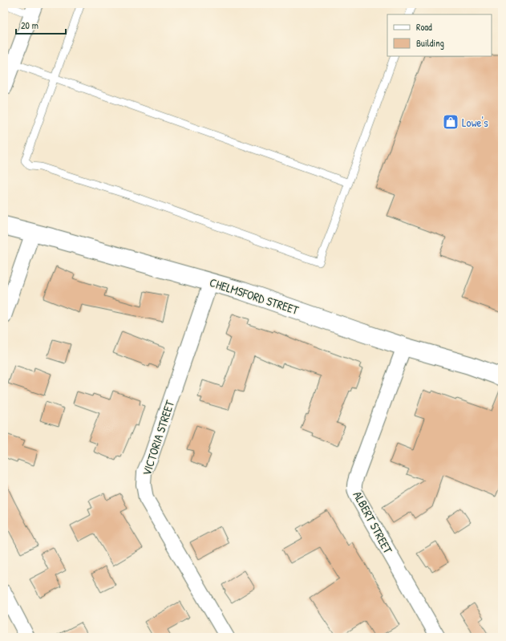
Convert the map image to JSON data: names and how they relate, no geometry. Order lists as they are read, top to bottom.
{
  "streets": {
    "main road": ["CHELMSFORD STREET"],
    "street": ["VICTORIA STREET", "ALBERT STREET"]
  },
  "crossings": [
    ["CHELMSFORD STREET", "VICTORIA STREET"],
    ["CHELMSFORD STREET", "ALBERT STREET"]
  ],
  "places": {
    "shop": ["Lowe's"]
  },
  "legend": ["Road", "Building"],
  "scale_bar": "20 m"
}
